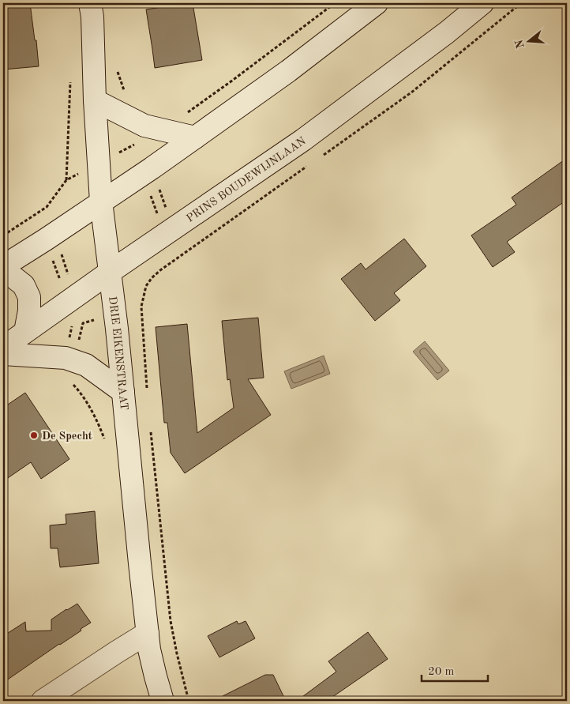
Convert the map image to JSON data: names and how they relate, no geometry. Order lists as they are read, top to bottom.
{
  "streets": {
    "main road": ["PRINS BOUDEWIJNLAAN", "DRIE EIKENSTRAAT"]
  },
  "crossings": [
    ["PRINS BOUDEWIJNLAAN", "DRIE EIKENSTRAAT"]
  ],
  "places": ["De Specht"],
  "scale_bar": "20 m",
  "north": "left"
}
